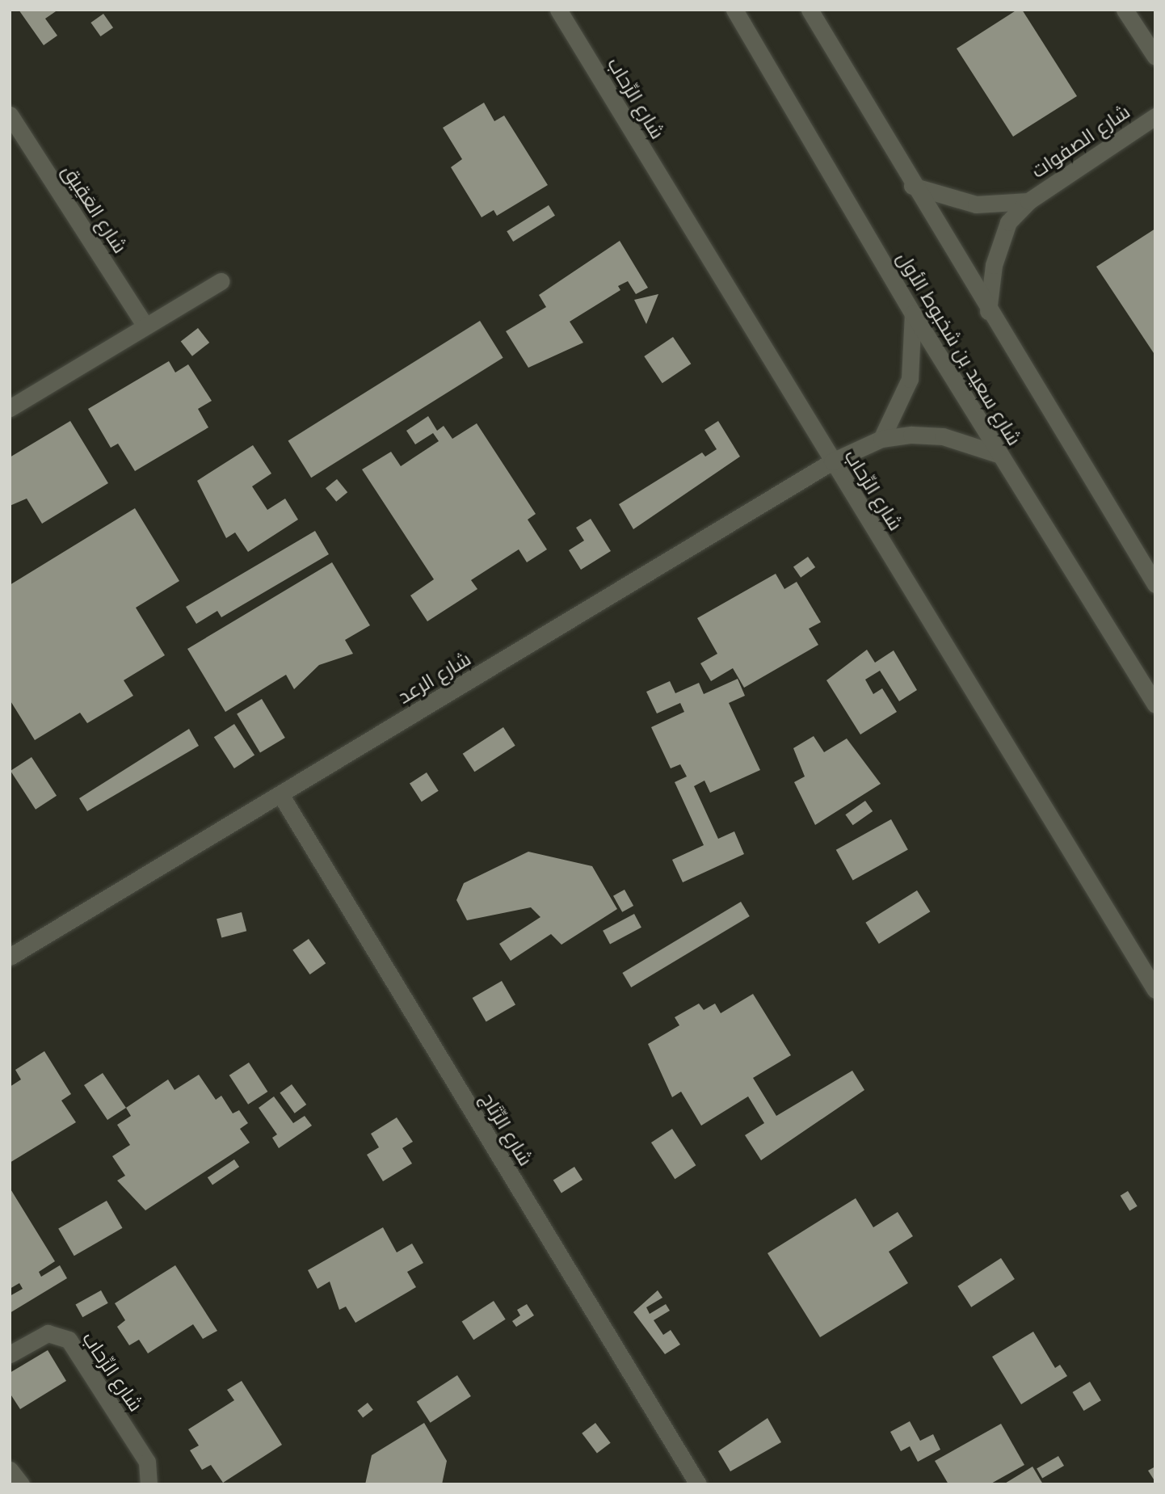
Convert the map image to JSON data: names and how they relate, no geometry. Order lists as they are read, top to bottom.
{
  "streets": {
    "street": [
      "شارع الرِّحاب",
      "شارع الصفوات",
      "شارع العَقِيق",
      "شارع سعيد بن شخبوط الأول",
      "شارع الرعد",
      "شارع الرِّتَاج"
    ]
  },
  "crossings": [
    ["شارع الرِّحاب", "شارع الرعد"],
    ["شارع سعيد بن شخبوط الأول", "شارع الرعد"],
    ["شارع الرعد", "شارع الرِّتَاج"]
  ]
}
